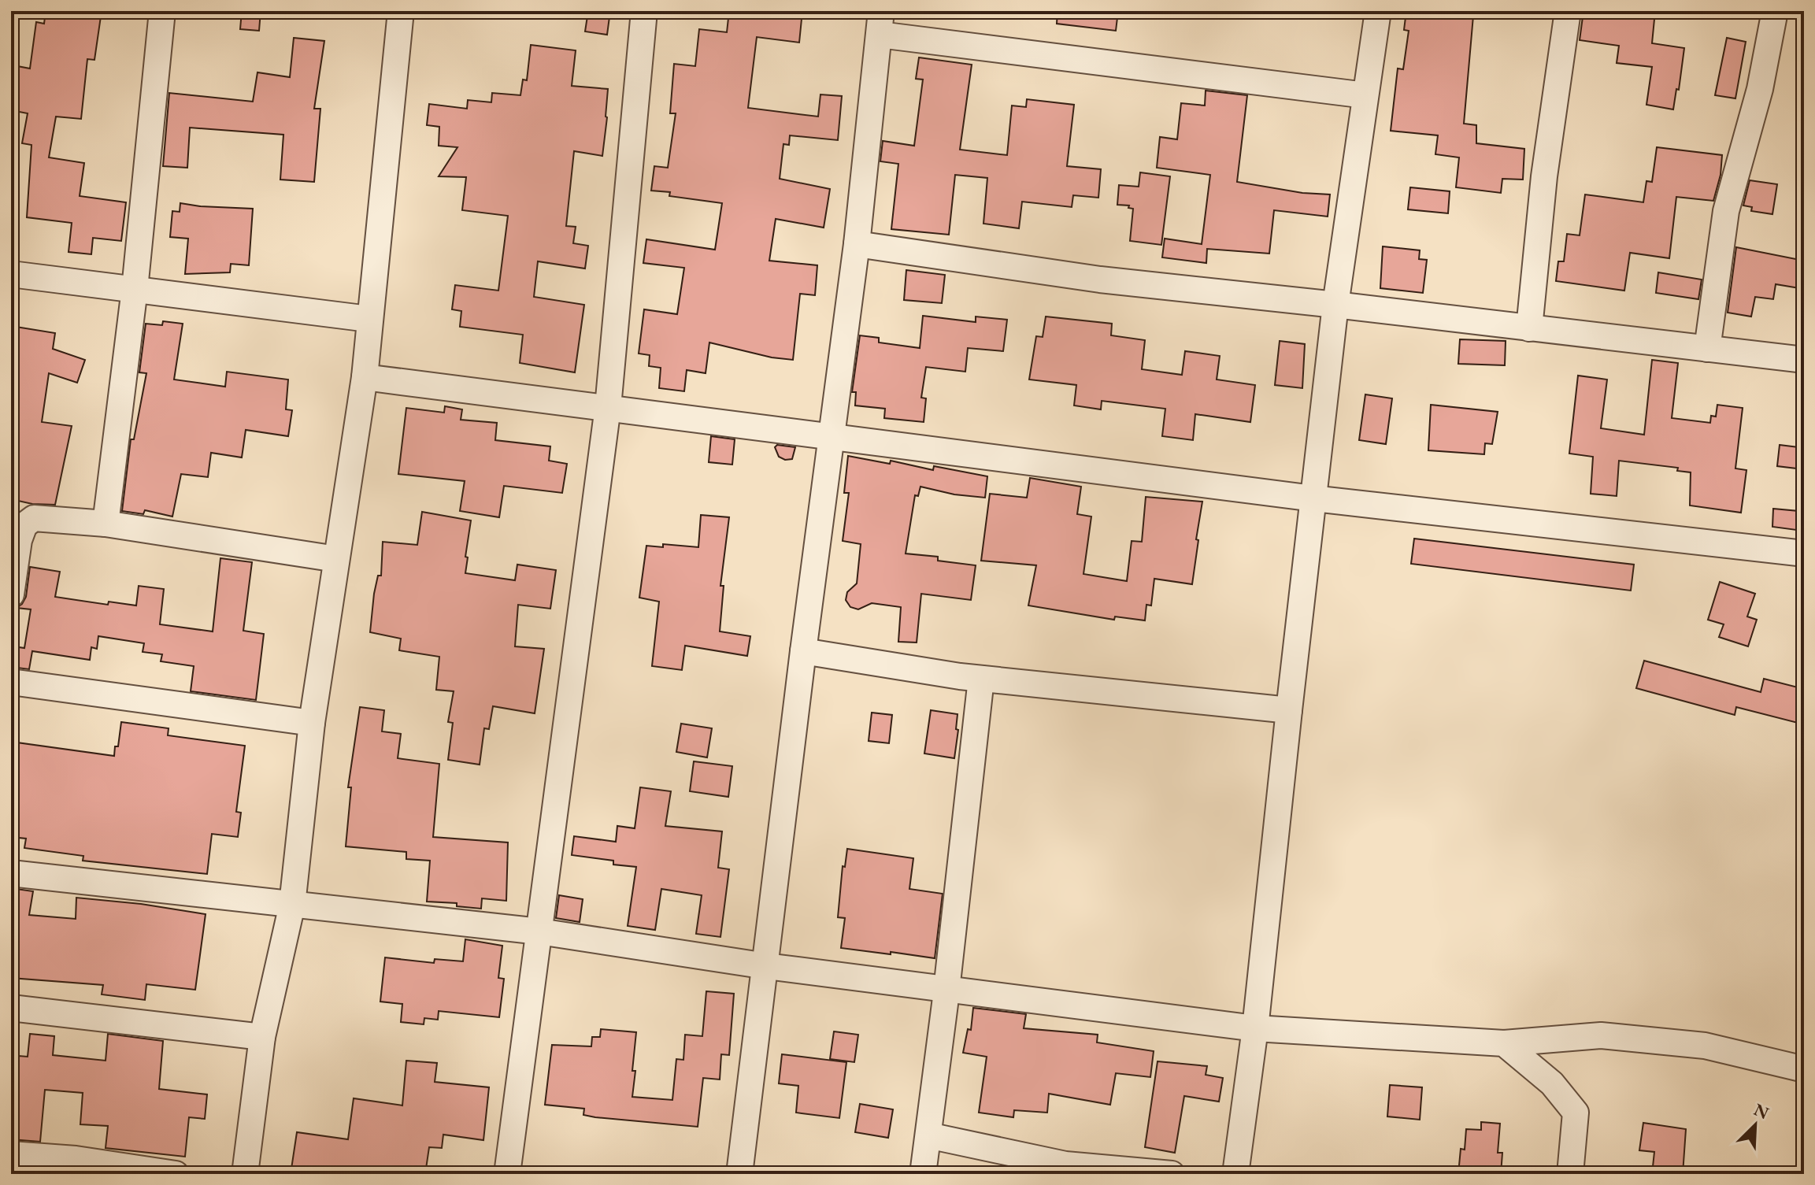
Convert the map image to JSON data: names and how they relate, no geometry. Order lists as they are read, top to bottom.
{
  "north": "top right"
}
